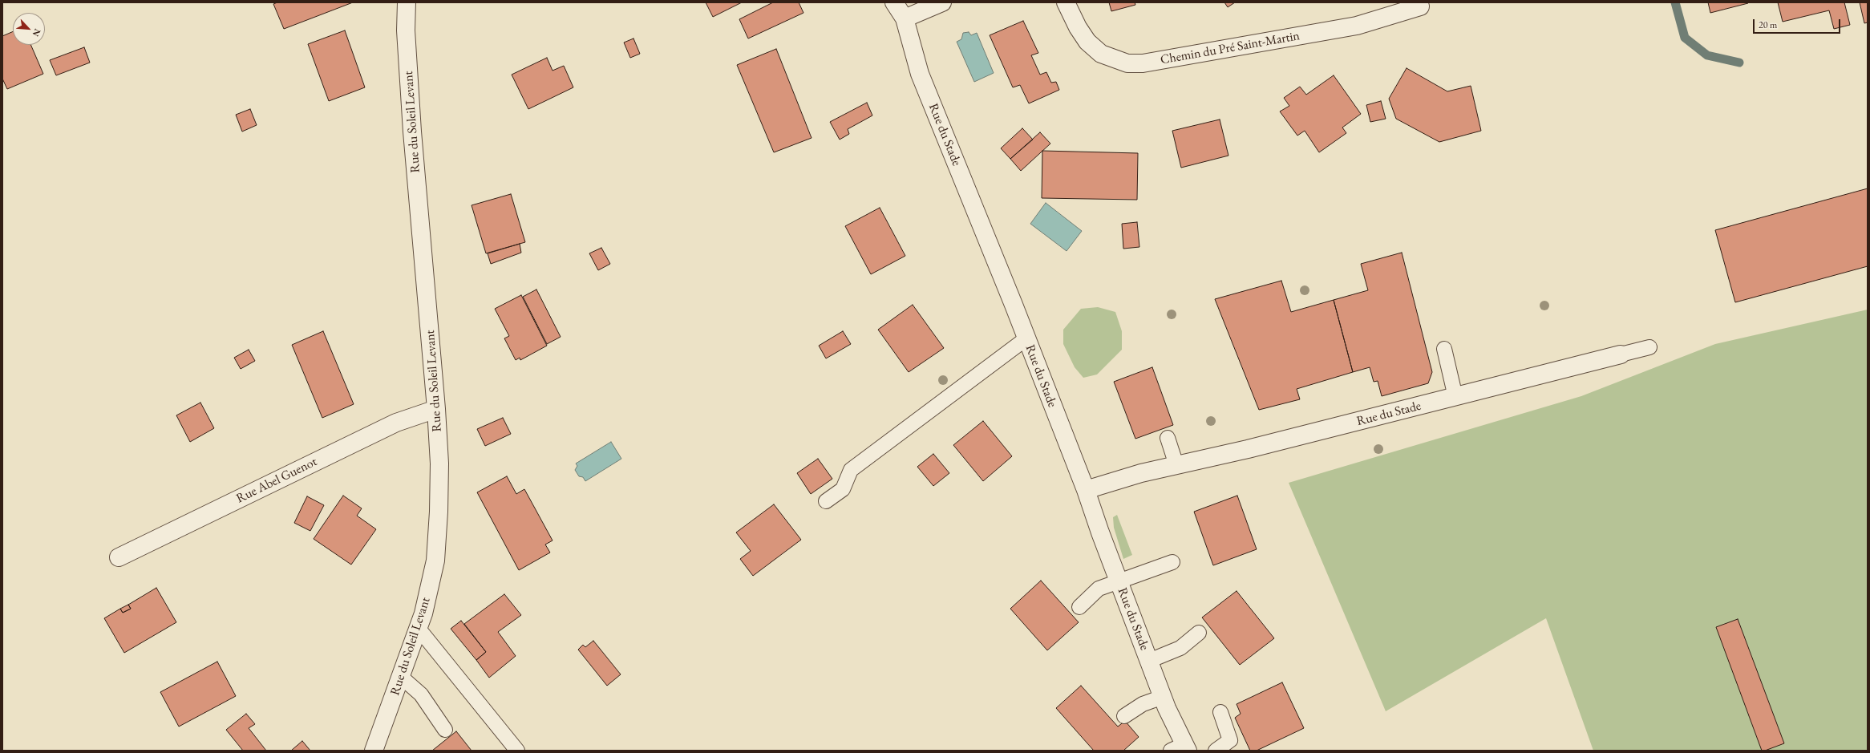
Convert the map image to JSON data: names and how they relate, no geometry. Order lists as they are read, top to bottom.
{
  "streets": {
    "street": [
      "Chemin du Pré Saint-Martin",
      "Rue du Soleil Levant",
      "Rue du Stade",
      "Rue Abel Guenot"
    ]
  },
  "crossings": [
    ["Rue du Soleil Levant", "Rue Abel Guenot"]
  ],
  "scale_bar": "20 m",
  "north": "bottom right"
}
